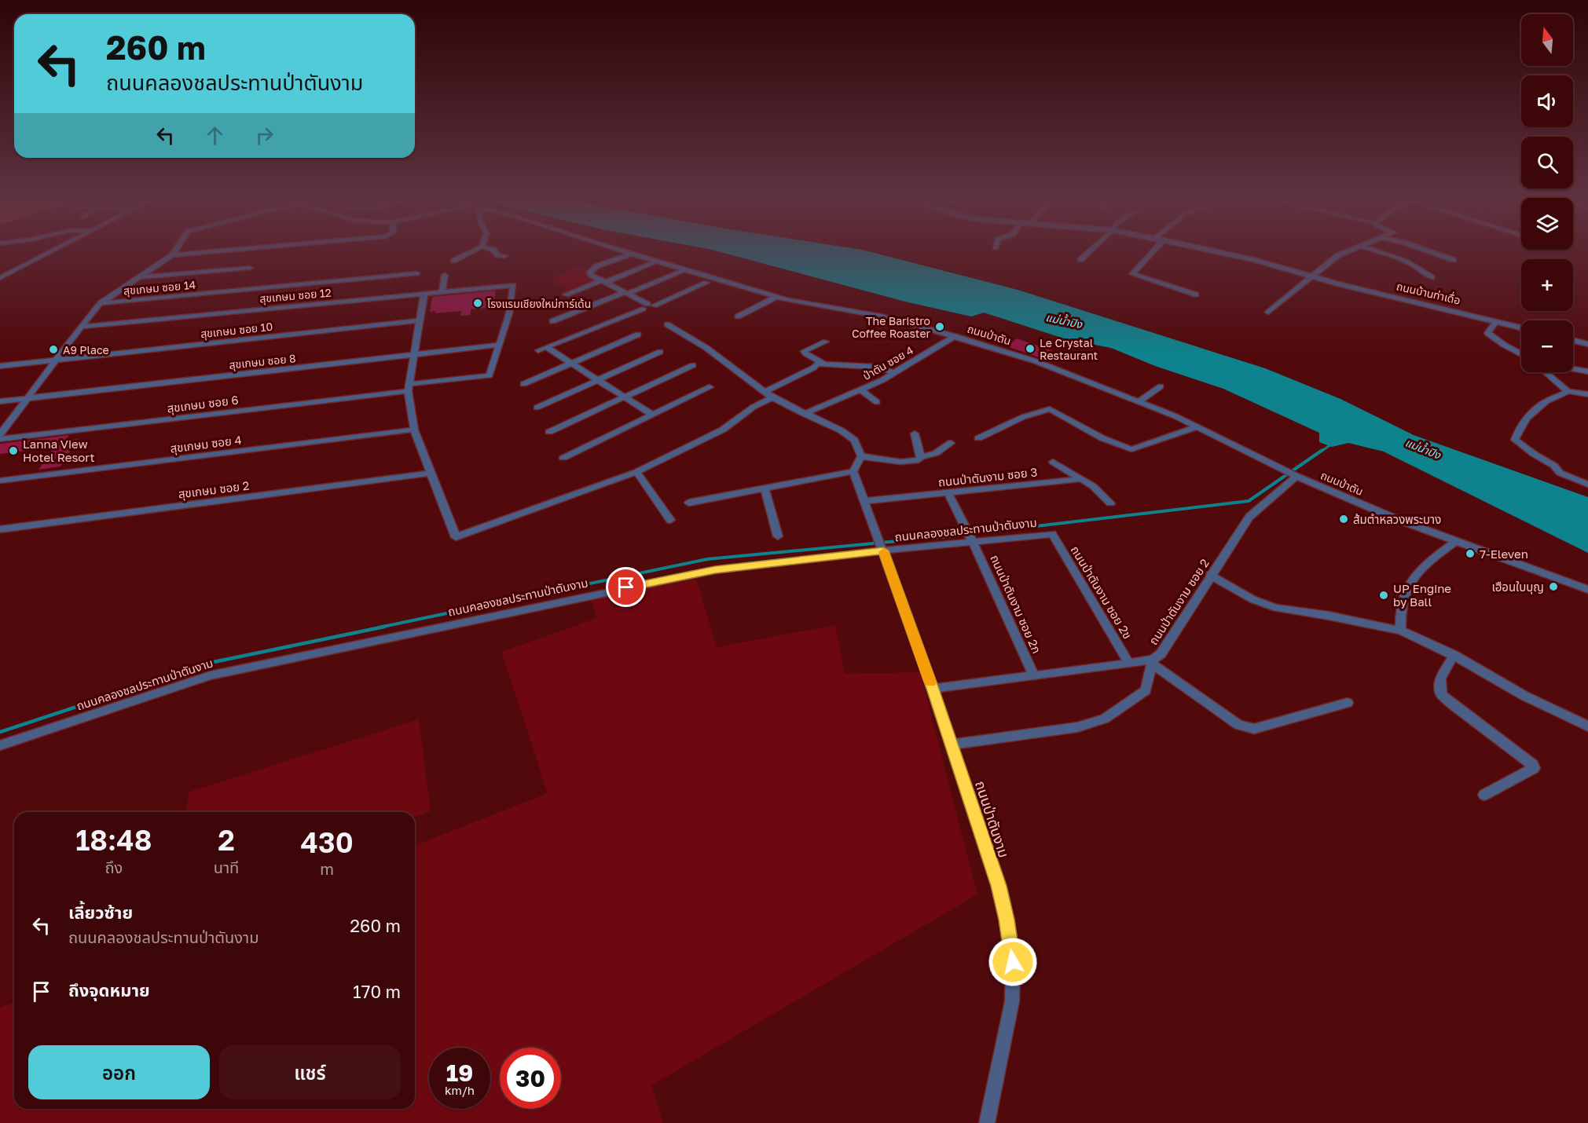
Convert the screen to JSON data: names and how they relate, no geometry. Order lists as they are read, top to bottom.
{
  "streets": {
    "street": [
      "สุขเกษม ซอย 14",
      "ถนนบ้านท่าเดื่อ",
      "สุขเกษม ซอย 12",
      "สุขเกษม ซอย 10",
      "ถนนป่าตัน",
      "สุขเกษม ซอย 8",
      "ป่าตัน ซอย 4",
      "สุขเกษม ซอย 6",
      "สุขเกษม ซอย 4",
      "ถนนป่าตันงาม ซอย 3",
      "สุขเกษม ซอย 2",
      "ถนนคลองชลประทานป่าตันงาม",
      "ถนนป่าตันงาม ซอย 2ข",
      "ถนนป่าตันงาม ซอย 2",
      "ถนนป่าตันงาม ซอย 2ก",
      "ถนนป่าตันงาม"
    ]
  },
  "crossings": [
    ["สุขเกษม ซอย 12", "สุขเกษม ซอย 8"],
    ["สุขเกษม ซอย 12", "สุขเกษม ซอย 6"],
    ["ถนนป่าตัน", "ป่าตัน ซอย 4"],
    ["ถนนป่าตัน", "ถนนป่าตันงาม ซอย 2"],
    ["สุขเกษม ซอย 8", "สุขเกษม ซอย 6"],
    ["ถนนป่าตันงาม ซอย 3", "ถนนป่าตันงาม ซอย 2ก"],
    ["ถนนป่าตันงาม ซอย 3", "ถนนป่าตันงาม"],
    ["ถนนคลองชลประทานป่าตันงาม", "ถนนป่าตันงาม ซอย 2ข"],
    ["ถนนคลองชลประทานป่าตันงาม", "ถนนป่าตันงาม ซอย 2ก"],
    ["ถนนคลองชลประทานป่าตันงาม", "ถนนป่าตันงาม"],
    ["ถนนป่าตันงาม ซอย 2ข", "ถนนป่าตันงาม ซอย 2"],
    ["ถนนป่าตันงาม ซอย 2", "ถนนป่าตันงาม ซอย 2ก"],
    ["ถนนป่าตันงาม ซอย 2", "ถนนป่าตันงาม"]
  ],
  "water": ["แม่น้ำปิง"],
  "places": [
    "โรงแรมเชียงใหม่การ์เด้น",
    "The Baristro Coffee Roaster",
    "Le Crystal Restaurant",
    "A9 Place",
    "Lanna View Hotel Resort",
    "ส้มตำหลวงพระบาง",
    "7-Eleven",
    "เฮือนใบบุญ",
    "UP Engine by Ball"
  ],
  "north": "top",
  "page": {
    "map_buttons": ["+", "−"],
    "turn": ["260 m", "ถนนคลองชลประทานป่าตันงาม"],
    "eta": [
      "18:48",
      "ถึง",
      "2",
      "นาที",
      "430",
      "m"
    ],
    "list": [
      {
        "name": "เลี้ยวซ้าย",
        "note": "ถนนคลองชลประทานป่าตันงาม",
        "value": "260 m"
      },
      {
        "name": "ถึงจุดหมาย",
        "value": "170 m"
      }
    ],
    "buttons": ["ออก", "แชร์"],
    "speed": "19 km/h",
    "limit": "30"
  }
}
